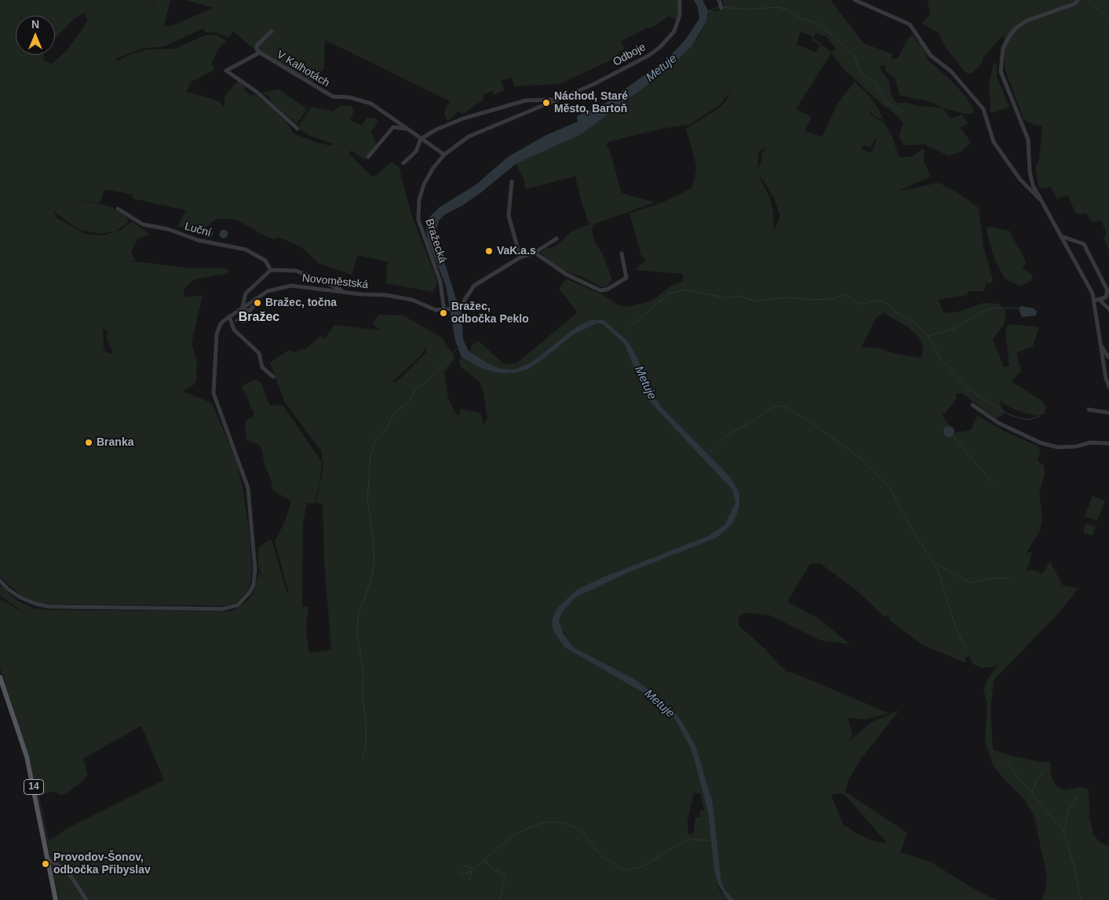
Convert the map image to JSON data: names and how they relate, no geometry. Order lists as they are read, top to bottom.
{
  "streets": {
    "main road": ["14"],
    "street": [
      "Odboje",
      "V Kalhotách",
      "Luční",
      "Bražecká",
      "Novoměstská"
    ]
  },
  "crossings": [
    ["Odboje", "V Kalhotách"],
    ["Odboje", "Bražecká"],
    ["V Kalhotách", "Bražecká"],
    ["Bražecká", "Novoměstská"]
  ],
  "districts": ["Bražec"],
  "water": ["Metuje"],
  "places": [
    "Náchod, Staré Město, Bartoň",
    "VaK.a.s",
    "Bražec, točna",
    "Bražec, odbočka Peklo",
    "Branka",
    "Provodov-Šonov, odbočka Přibyslav"
  ],
  "north": "top"
}
